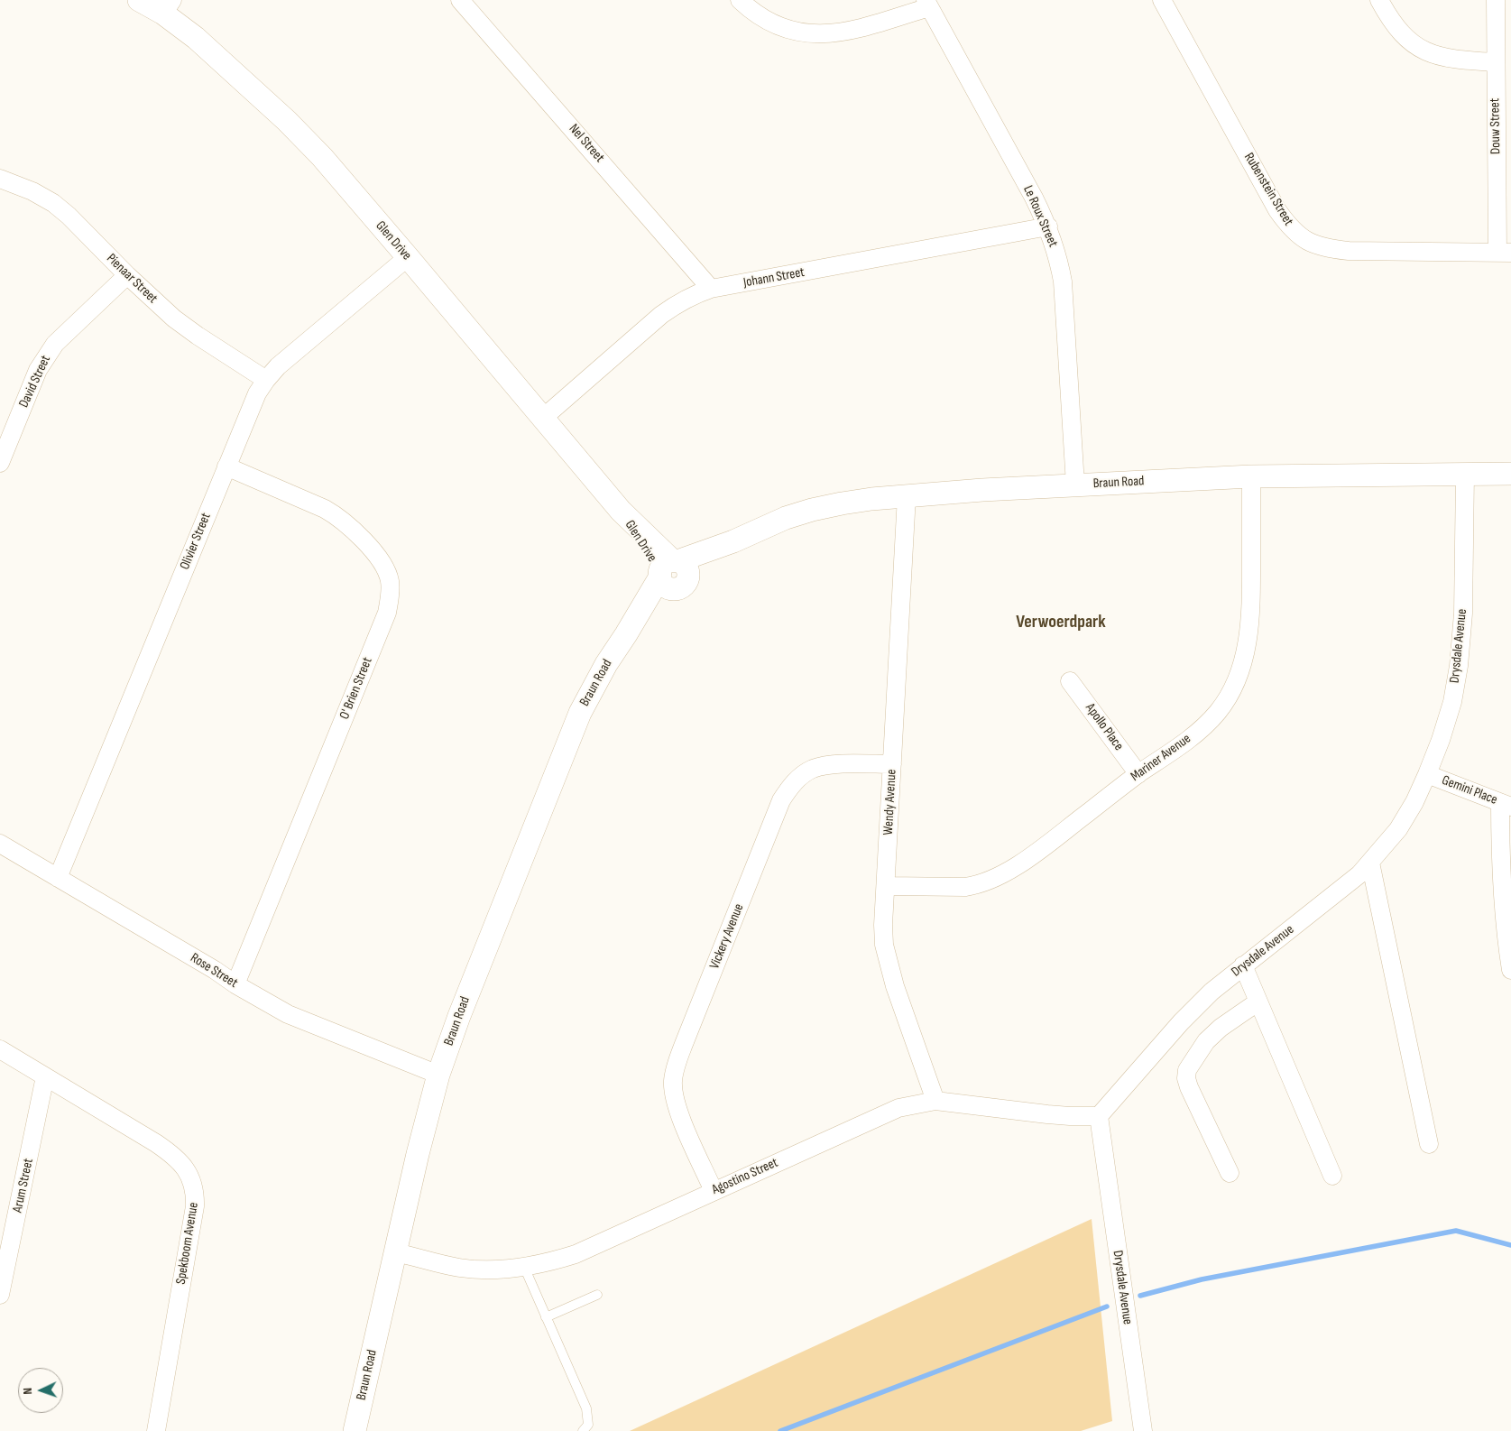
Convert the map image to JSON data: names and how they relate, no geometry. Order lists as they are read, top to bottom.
{
  "streets": {
    "street": [
      "Douw Street",
      "Nel Street",
      "Rubenstein Street",
      "Le Roux Street",
      "Glen Drive",
      "Johann Street",
      "Pienaar Street",
      "David Street",
      "Braun Road",
      "Olivier Street",
      "Drysdale Avenue",
      "O' Brien Street",
      "Apollo Place",
      "Mariner Avenue",
      "Gemini Place",
      "Wendy Avenue",
      "Vickery Avenue",
      "Rose Street",
      "Agostino Street",
      "Arum Street",
      "Spekboom Avenue"
    ]
  },
  "crossings": [
    ["Douw Street", "Rubenstein Street"],
    ["Nel Street", "Johann Street"],
    ["Le Roux Street", "Johann Street"],
    ["Le Roux Street", "Braun Road"],
    ["Glen Drive", "Johann Street"],
    ["Glen Drive", "Braun Road"],
    ["Glen Drive", "Olivier Street"],
    ["Pienaar Street", "David Street"],
    ["Pienaar Street", "Olivier Street"],
    ["Braun Road", "Drysdale Avenue"],
    ["Braun Road", "Mariner Avenue"],
    ["Braun Road", "Wendy Avenue"],
    ["Braun Road", "Rose Street"],
    ["Braun Road", "Agostino Street"],
    ["Olivier Street", "O' Brien Street"],
    ["Olivier Street", "Rose Street"],
    ["Drysdale Avenue", "Gemini Place"],
    ["Drysdale Avenue", "Agostino Street"],
    ["O' Brien Street", "Rose Street"],
    ["Apollo Place", "Mariner Avenue"],
    ["Mariner Avenue", "Wendy Avenue"],
    ["Wendy Avenue", "Vickery Avenue"],
    ["Wendy Avenue", "Agostino Street"],
    ["Vickery Avenue", "Agostino Street"],
    ["Arum Street", "Spekboom Avenue"]
  ],
  "districts": ["Verwoerdpark"],
  "north": "left"
}
